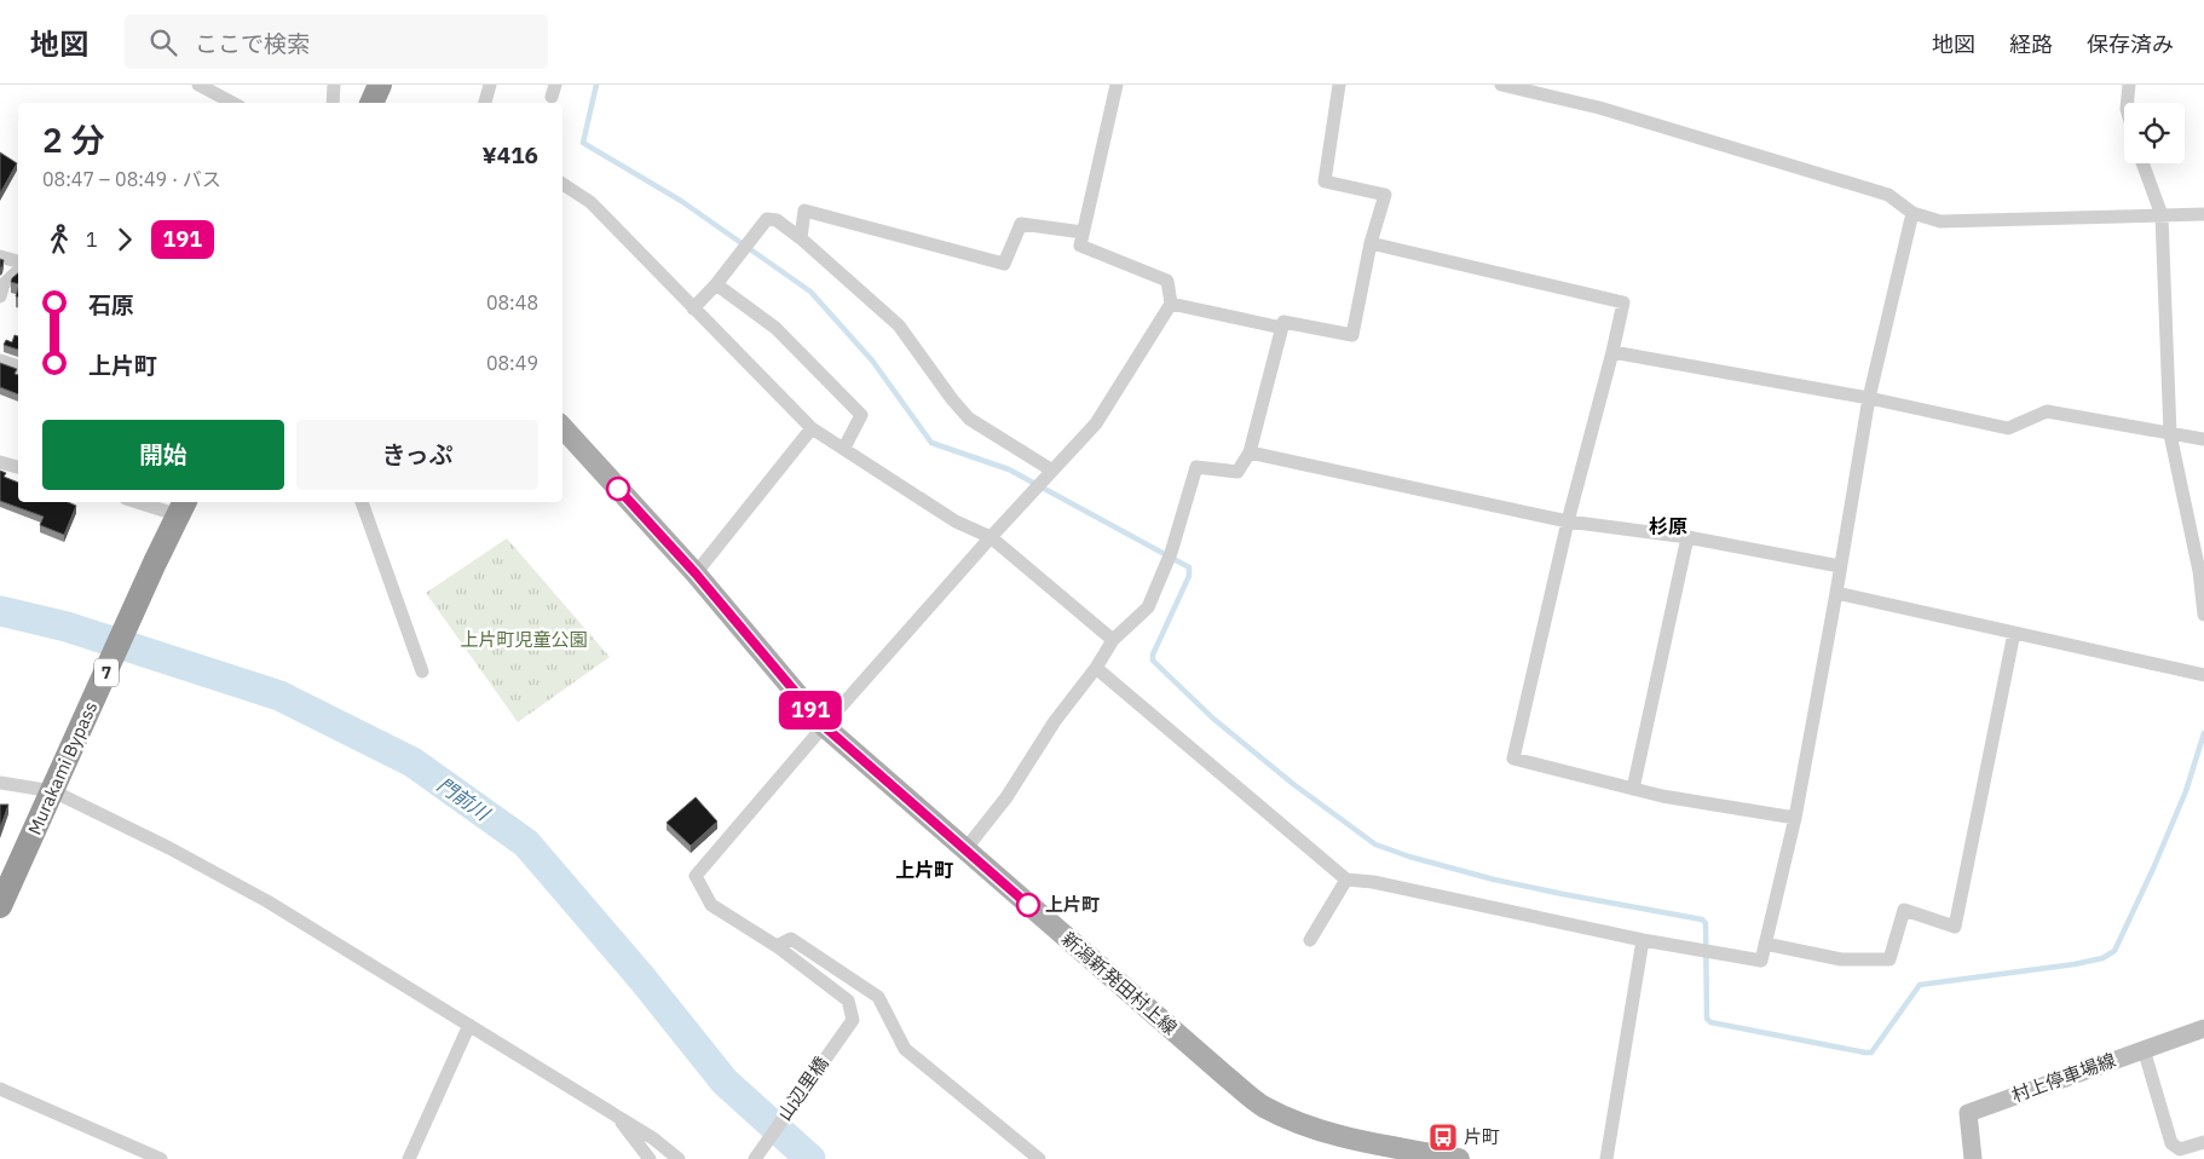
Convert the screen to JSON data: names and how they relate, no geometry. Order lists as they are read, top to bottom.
{
  "streets": {
    "highway": ["7", "Murakami Bypass"],
    "main road": ["新潟新発田村上線", "村上停車場線"],
    "street": ["山辺里橋"]
  },
  "districts": ["杉原", "上片町"],
  "water": ["門前川"],
  "parks": ["上片町児童公園"],
  "places": {
    "other": ["上片町"],
    "bus stop": ["片町"]
  },
  "lines": ["bus line 191"],
  "page": {
    "header": "地図",
    "search": "ここで検索",
    "nav": ["地図", "経路", "保存済み"],
    "on_map": "191",
    "heading": ["2 分", "08:47 – 08:49 · バス", "¥416"],
    "legs": ["1", "191"],
    "list": [
      {
        "name": "石原",
        "value": "08:48"
      },
      {
        "name": "上片町",
        "value": "08:49"
      }
    ],
    "buttons": ["開始", "きっぷ"]
  }
}
